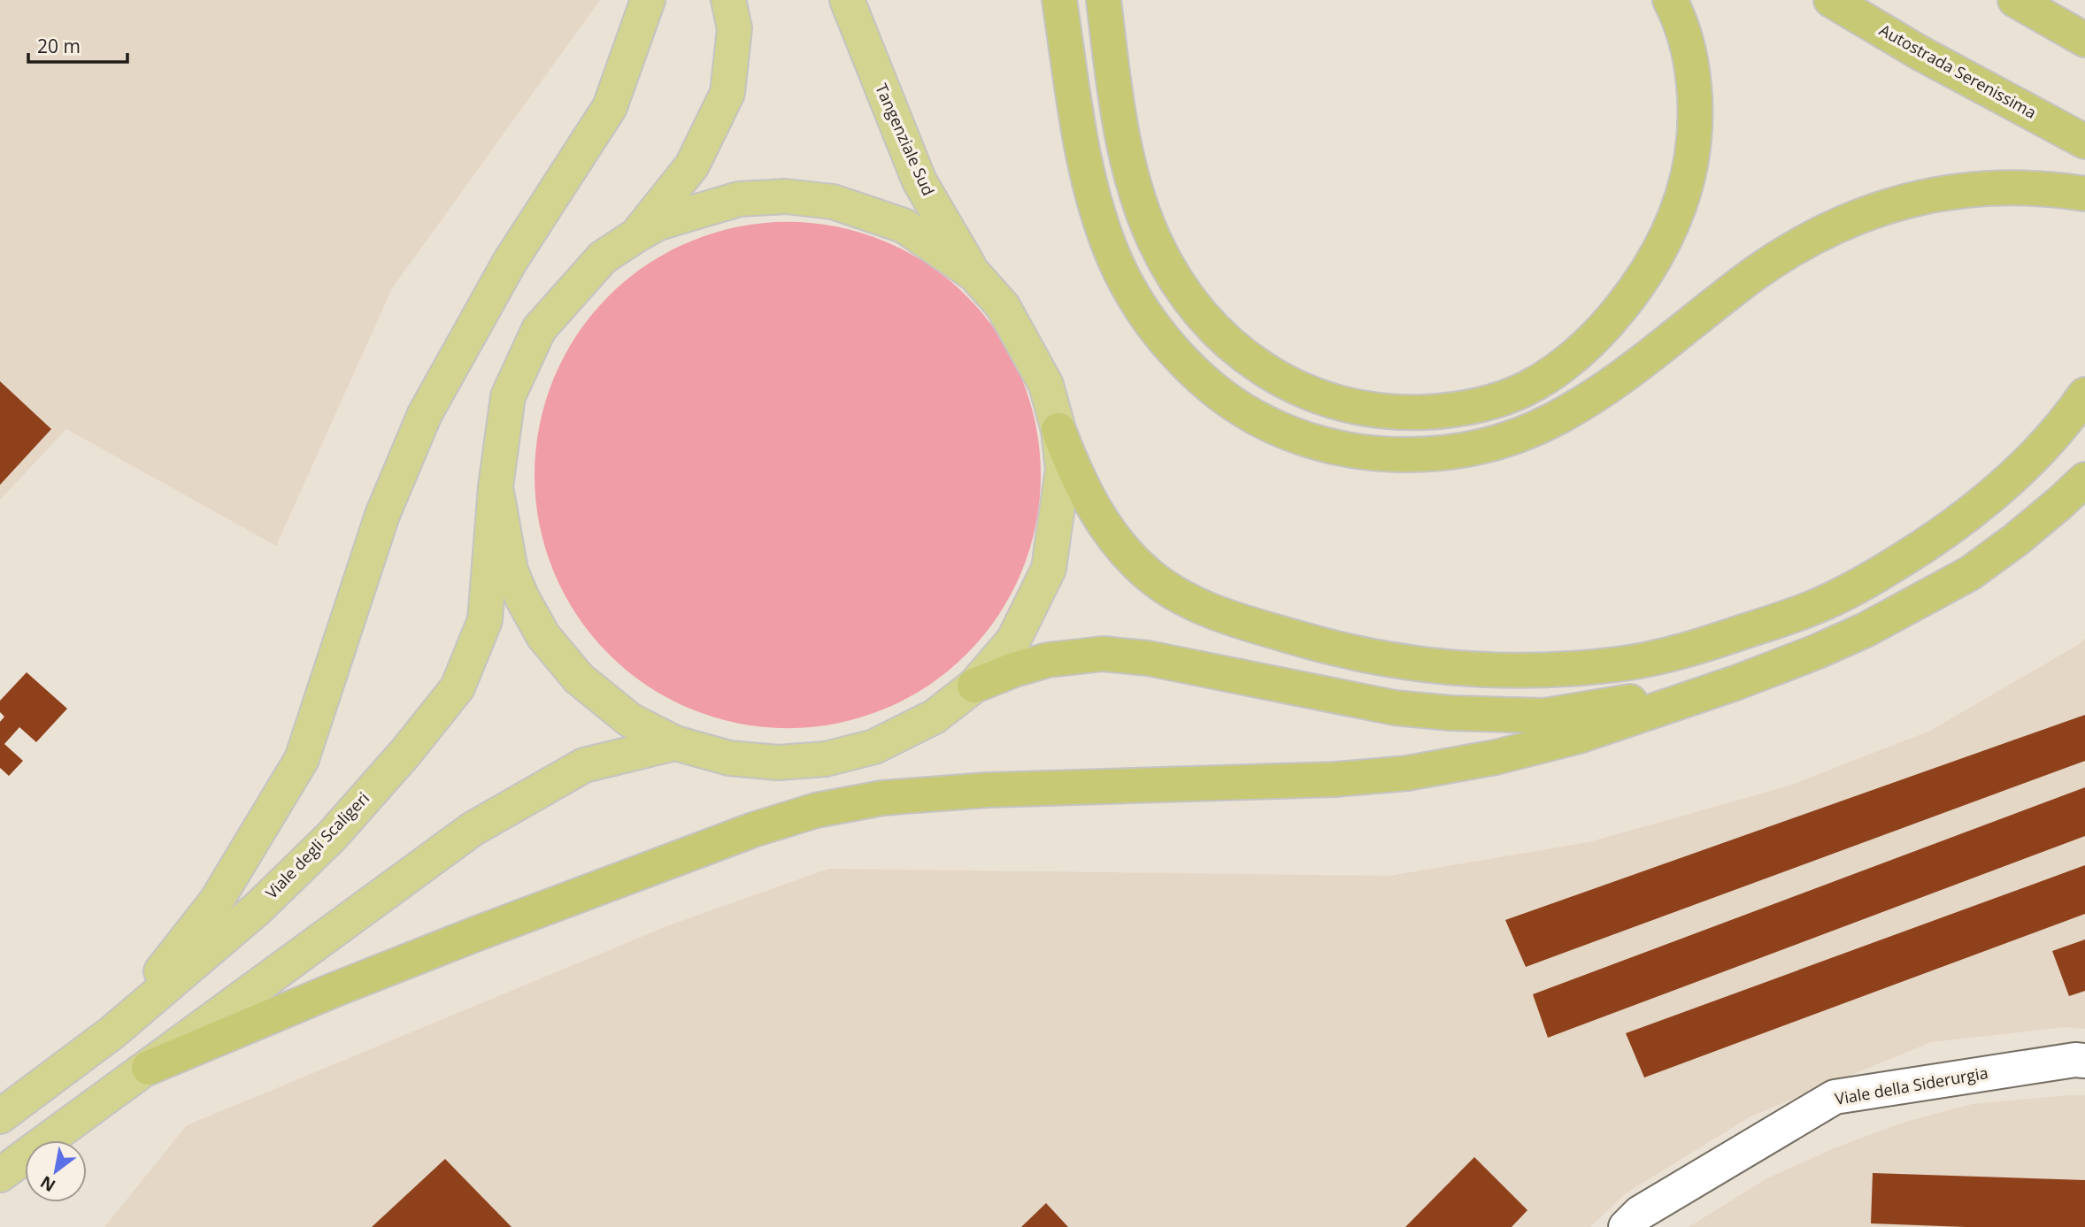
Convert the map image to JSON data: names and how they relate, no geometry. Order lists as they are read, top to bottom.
{
  "streets": {
    "highway": ["Autostrada Serenissima", "Tangenziale Sud", "Viale degli Scaligeri"],
    "street": ["Viale della Siderurgia"]
  },
  "crossings": [
    ["Tangenziale Sud", "Viale degli Scaligeri"]
  ],
  "scale_bar": "20 m",
  "north": "bottom left"
}
